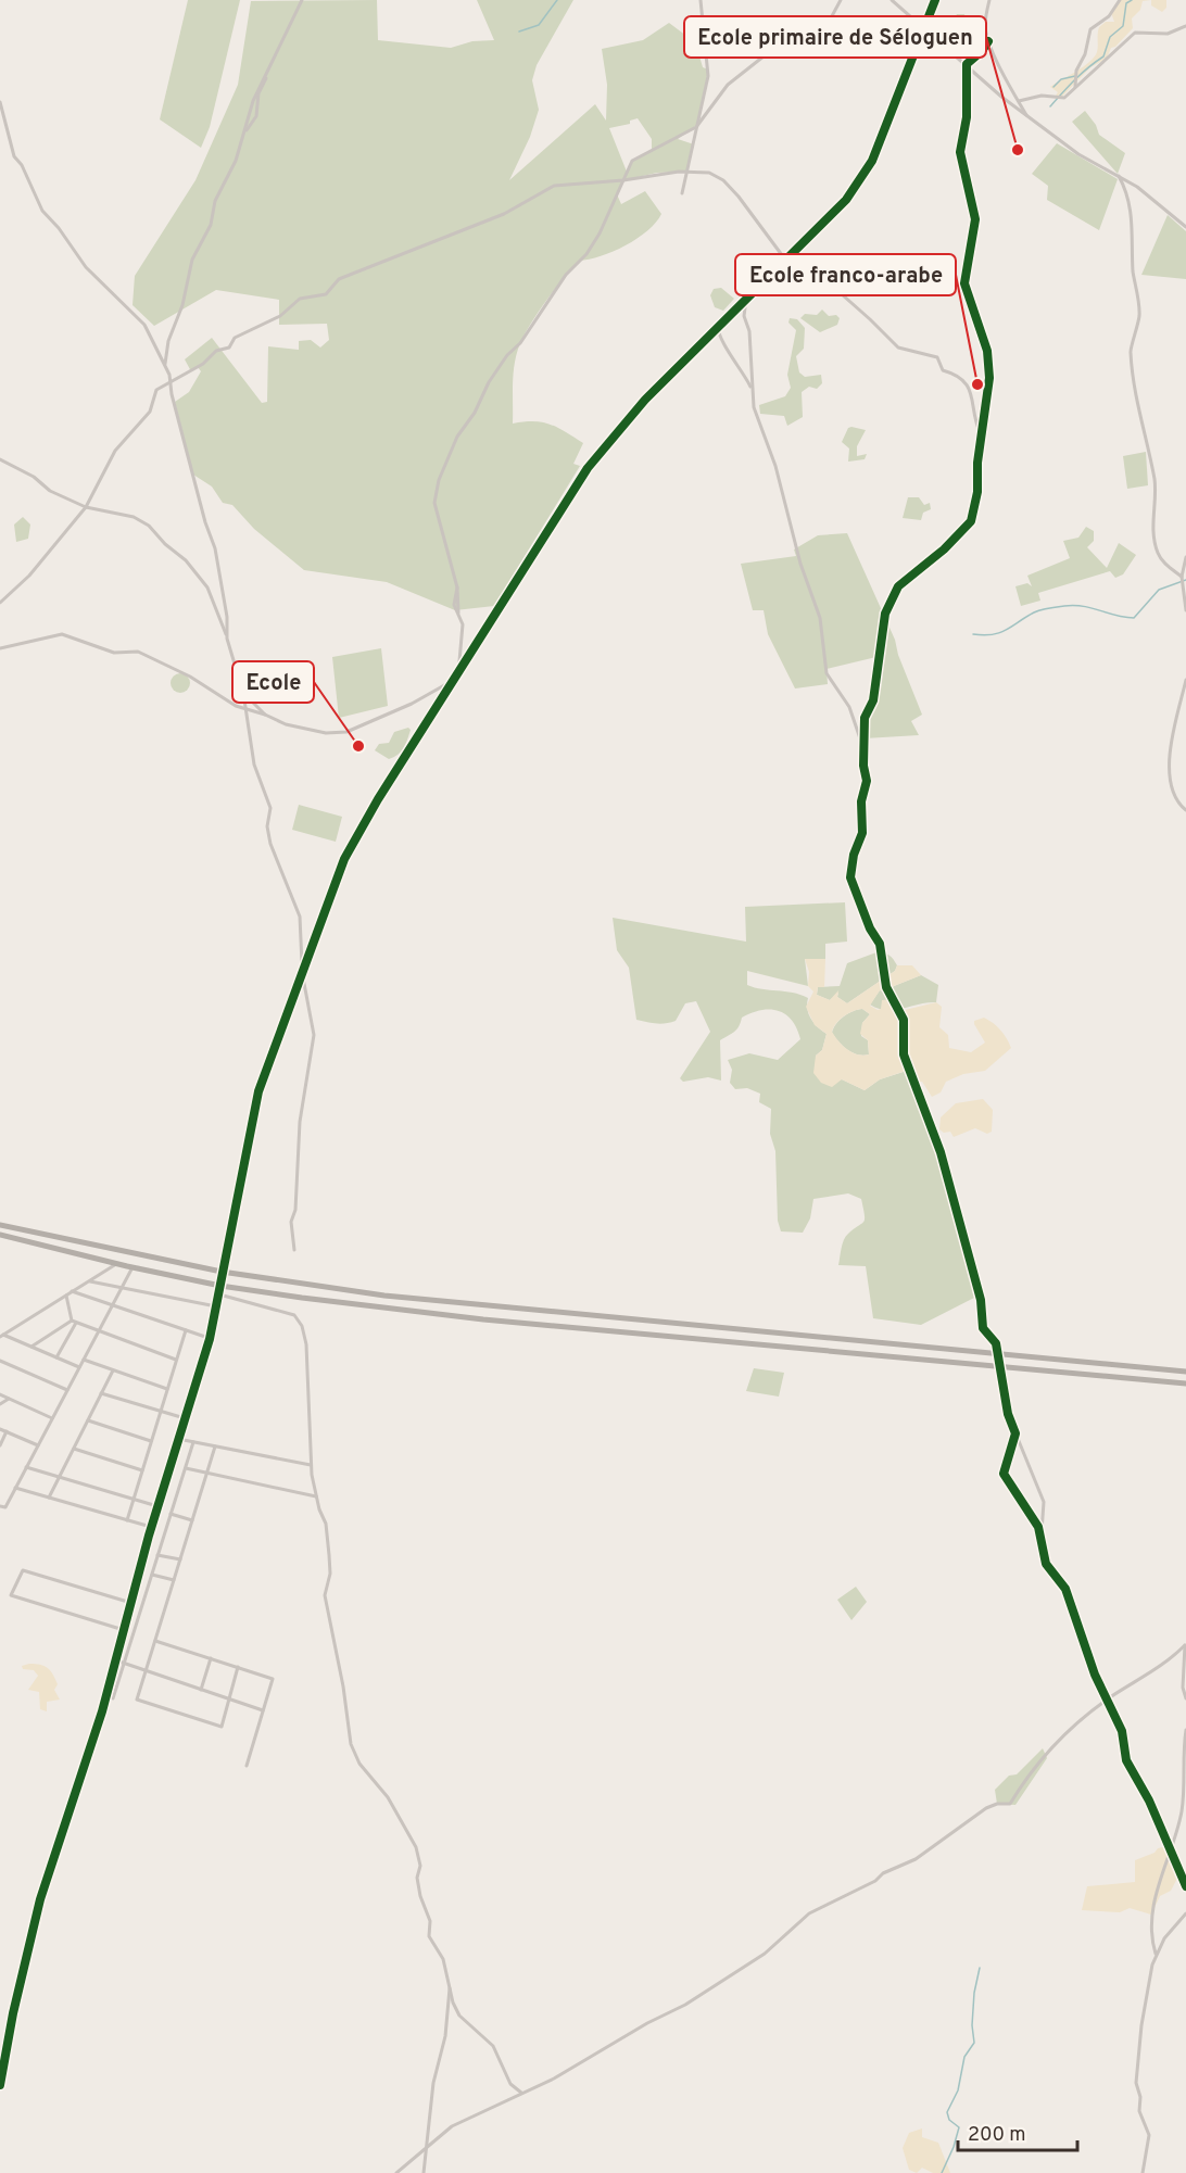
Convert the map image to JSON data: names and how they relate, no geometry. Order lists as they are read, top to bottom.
{
  "places": ["Ecole primaire de Séloguen", "Ecole franco-arabe", "Ecole"],
  "scale_bar": "200 m"
}
